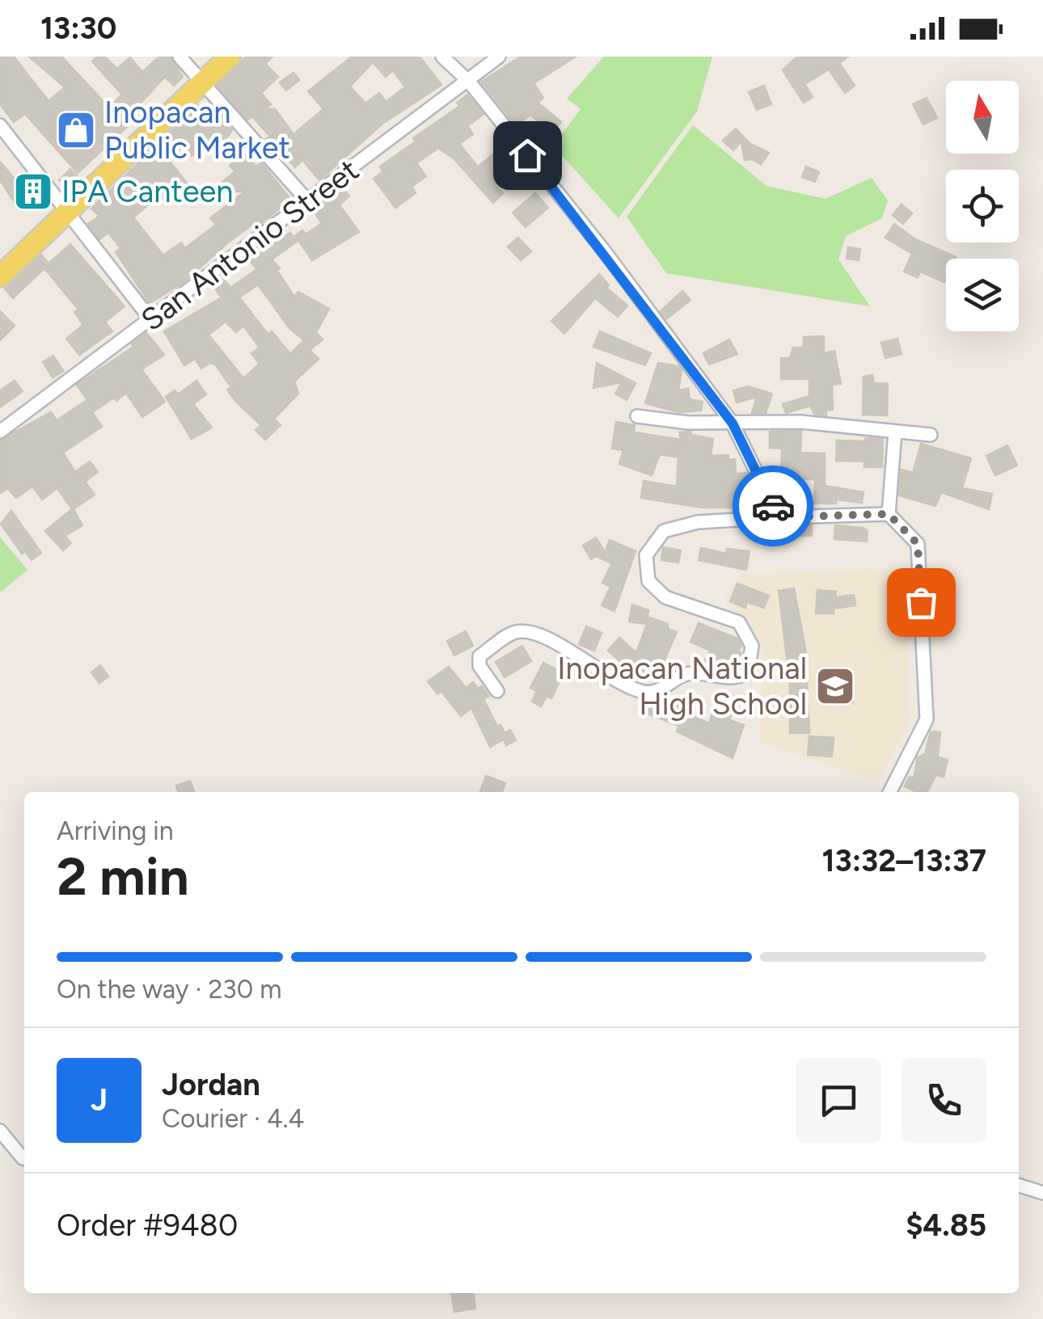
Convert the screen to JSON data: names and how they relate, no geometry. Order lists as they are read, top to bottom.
{
  "streets": {
    "street": ["San Antonio Street"]
  },
  "places": {
    "shop": ["Inopacan Public Market"],
    "building": ["IPA Canteen"],
    "school or university": ["Inopacan National High School"]
  },
  "north": "top",
  "page": {
    "status": "13:30",
    "heading": ["2 min", "Arriving in", "13:32–13:37"],
    "panel": [
      "Jordan",
      "Courier · 4.4",
      "Order #9480",
      "$4.85"
    ],
    "bar": "On the way · 230 m",
    "round": "J"
  }
}
